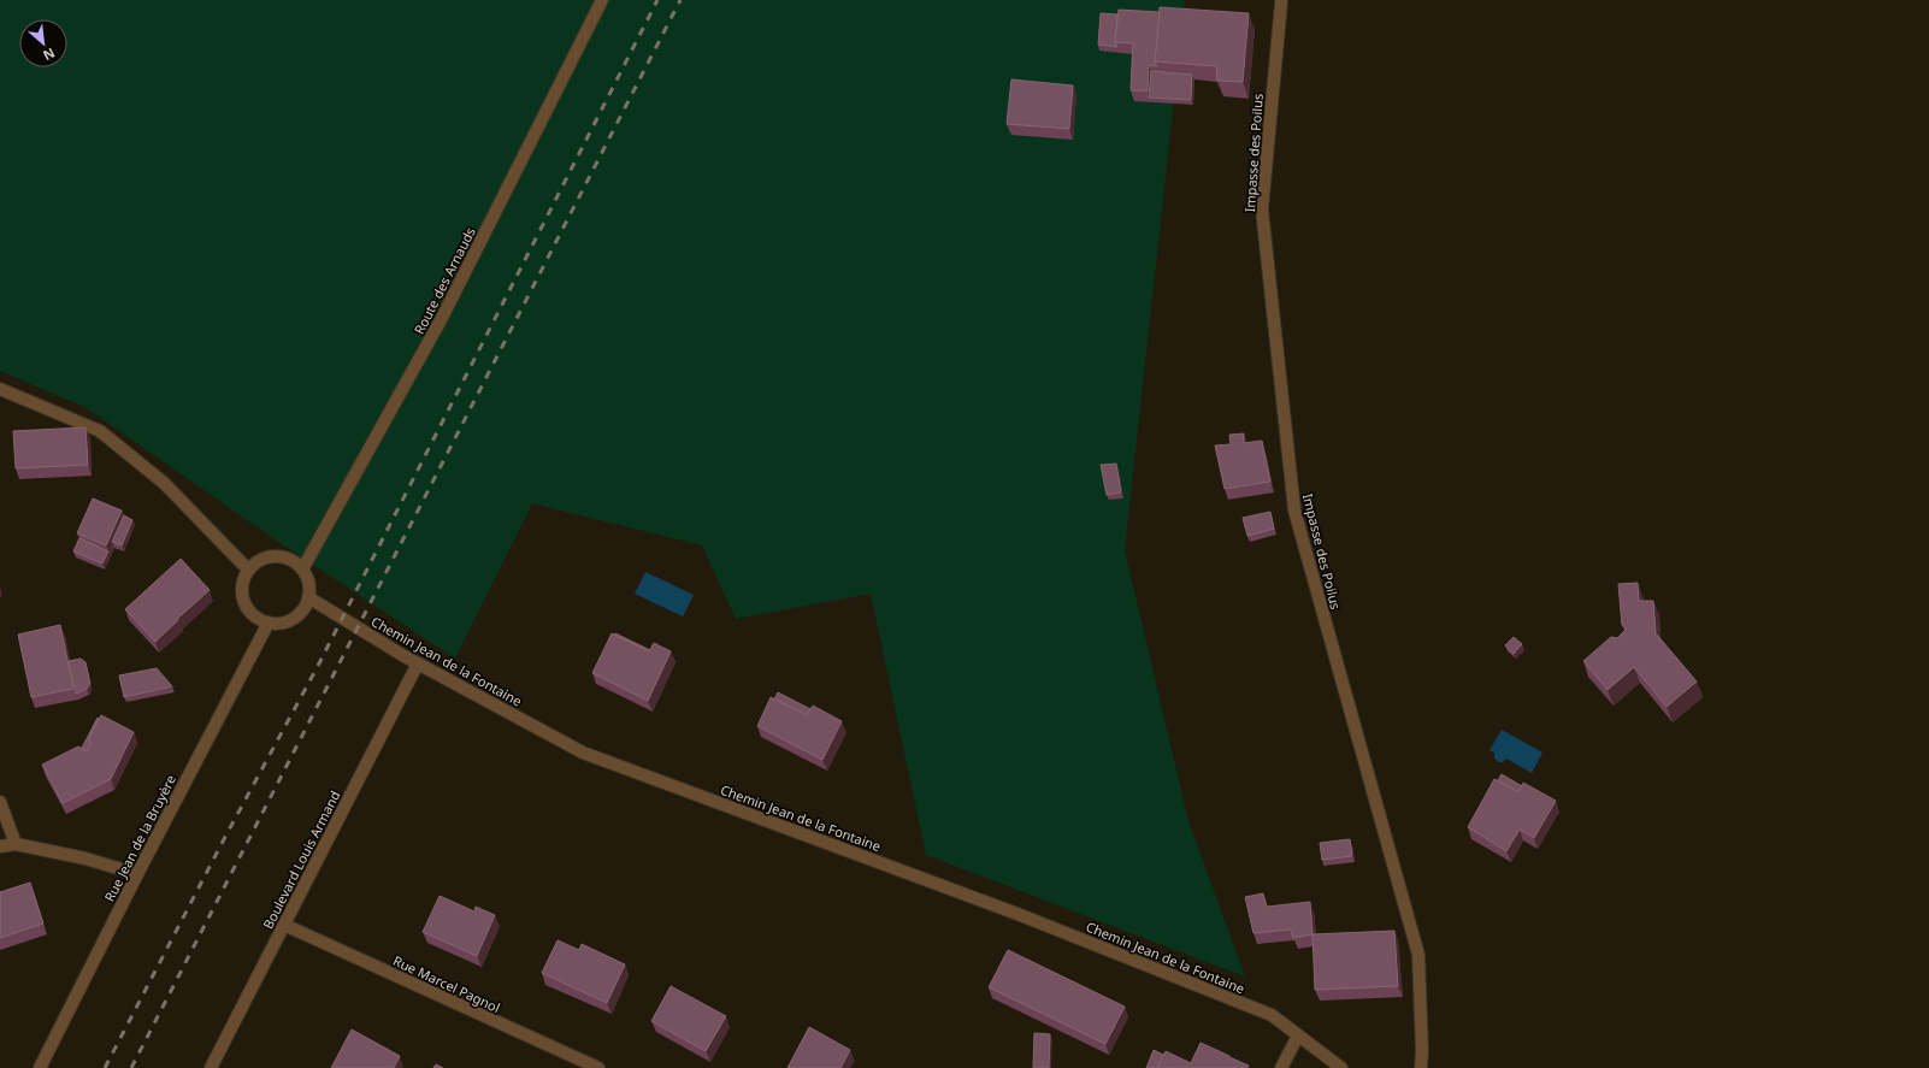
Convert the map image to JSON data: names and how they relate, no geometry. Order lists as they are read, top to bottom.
{
  "streets": {
    "street": [
      "Impasse des Poilus",
      "Route des Arnauds",
      "Chemin Jean de la Fontaine",
      "Rue Jean de la Bruyère",
      "Boulevard Louis Armand",
      "Rue Marcel Pagnol"
    ]
  },
  "crossings": [
    ["Route des Arnauds", "Chemin Jean de la Fontaine"],
    ["Route des Arnauds", "Rue Jean de la Bruyère"],
    ["Chemin Jean de la Fontaine", "Rue Jean de la Bruyère"],
    ["Chemin Jean de la Fontaine", "Boulevard Louis Armand"],
    ["Boulevard Louis Armand", "Rue Marcel Pagnol"]
  ],
  "north": "bottom right"
}
